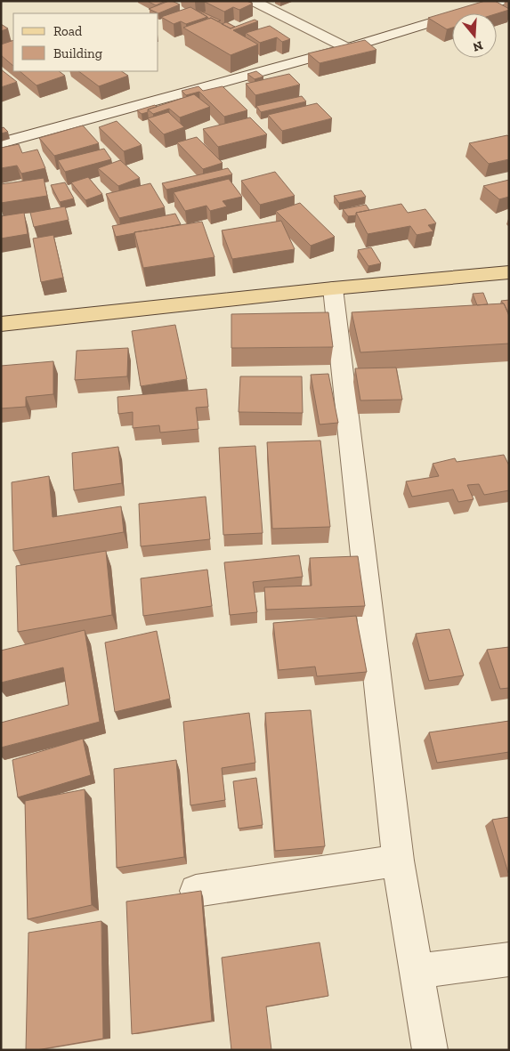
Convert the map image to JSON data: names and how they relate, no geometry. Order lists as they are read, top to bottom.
{
  "legend": ["Road", "Building"],
  "north": "bottom"
}
